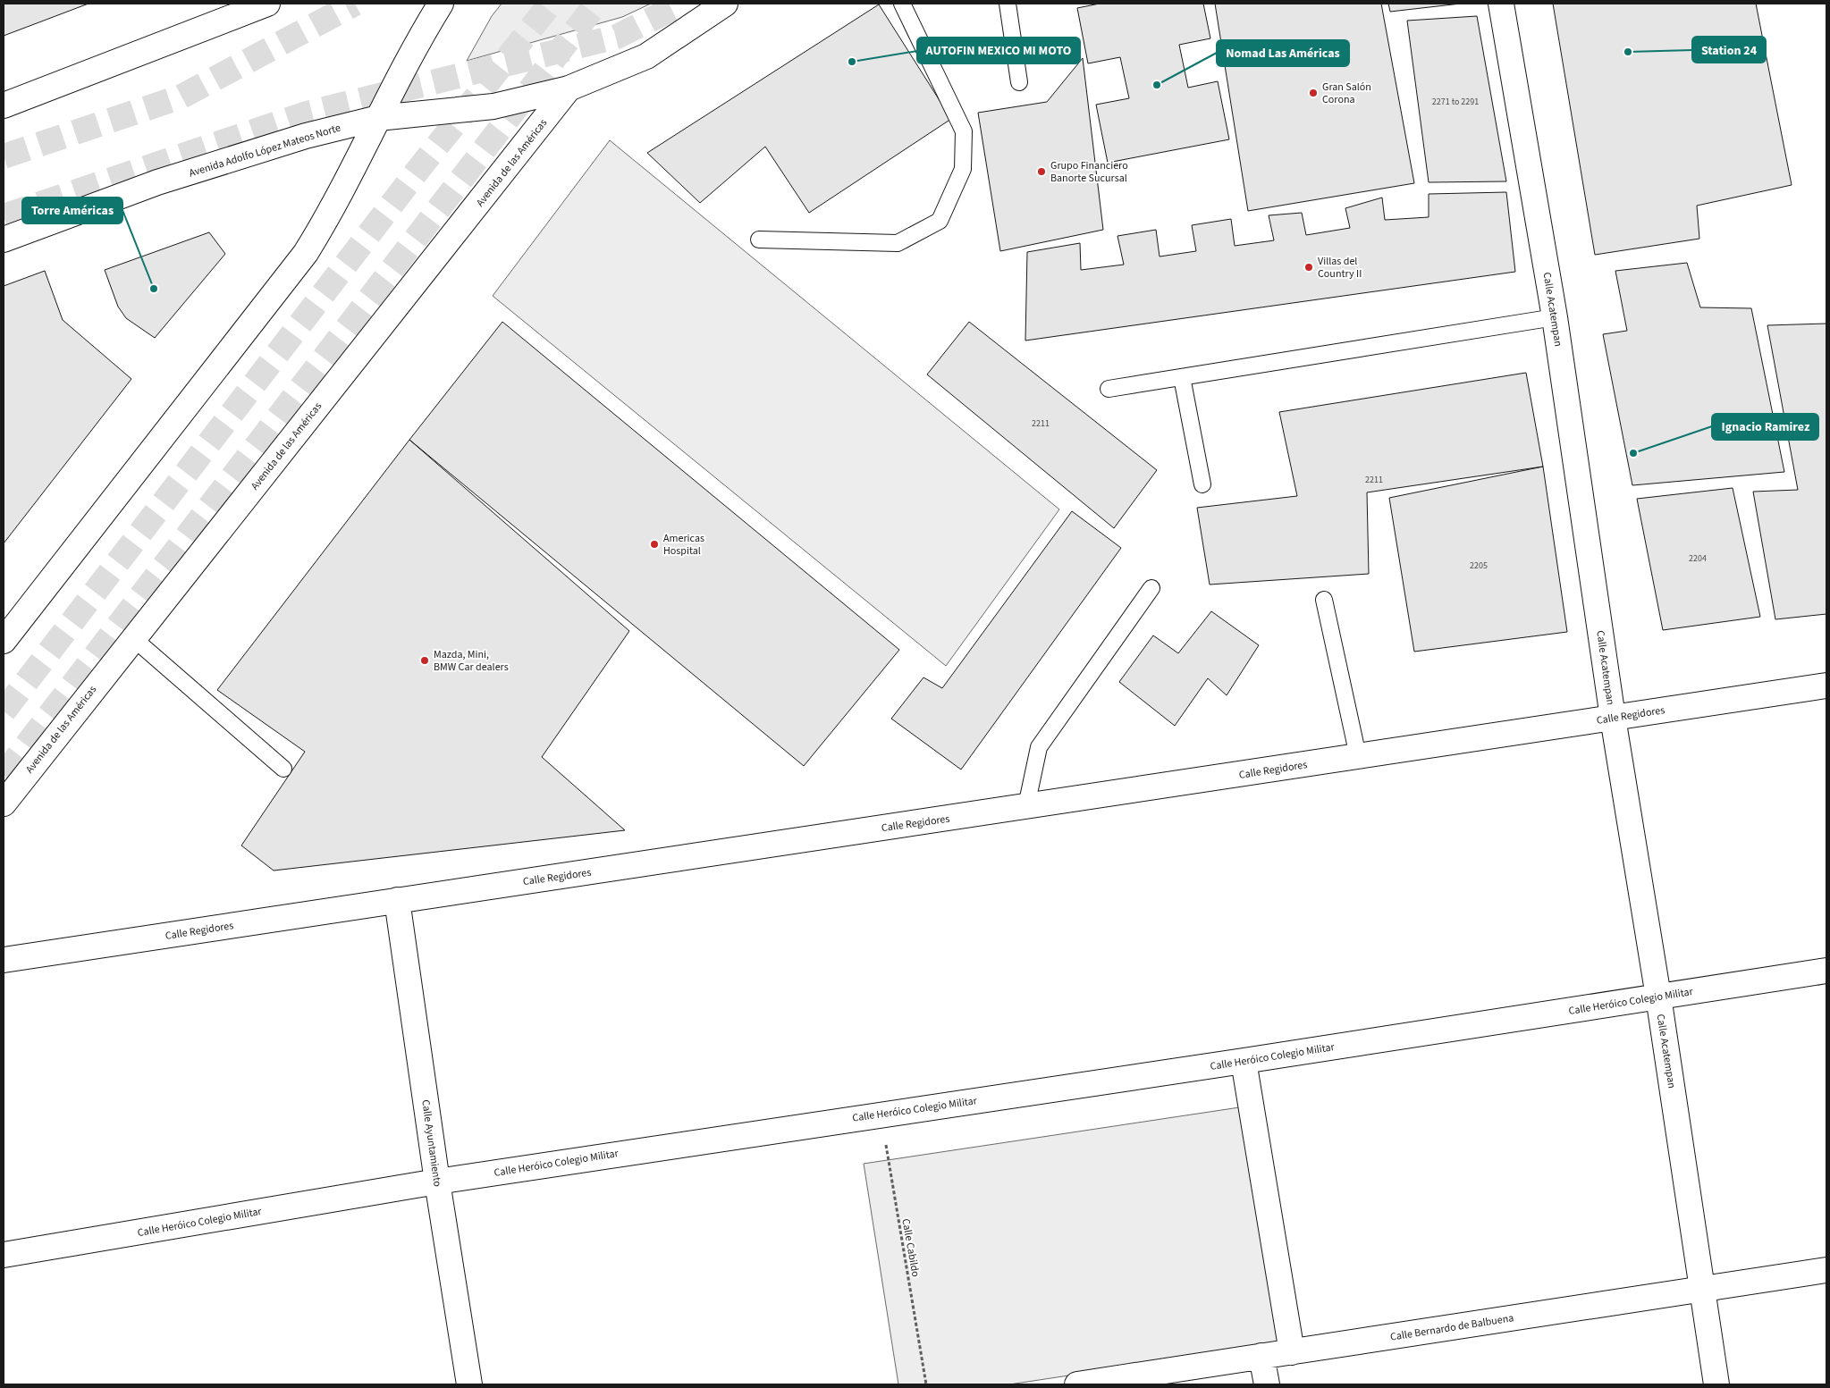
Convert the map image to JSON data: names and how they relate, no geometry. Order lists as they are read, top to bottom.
{
  "streets": {
    "street": [
      "Avenida Adolfo López Mateos Norte",
      "Avenida de las Américas",
      "Calle Acatempan",
      "Calle Regidores",
      "Calle Heróico Colegio Militar",
      "Calle Ayuntamiento",
      "Calle Bernardo de Balbuena"
    ],
    "path": ["Calle Cabildo"]
  },
  "crossings": [
    ["Avenida Adolfo López Mateos Norte", "Avenida de las Américas"],
    ["Calle Acatempan", "Calle Regidores"],
    ["Calle Acatempan", "Calle Heróico Colegio Militar"],
    ["Calle Acatempan", "Calle Bernardo de Balbuena"],
    ["Calle Regidores", "Calle Ayuntamiento"],
    ["Calle Heróico Colegio Militar", "Calle Ayuntamiento"],
    ["Calle Heróico Colegio Militar", "Calle Cabildo"]
  ],
  "places": [
    "Station 24",
    "AUTOFIN MEXICO MI MOTO",
    "Nomad Las Américas",
    "Gran Salón Corona",
    "Grupo Financiero Banorte Sucursal",
    "Villas del Country II",
    "Torre Américas",
    "Ignacio Ramirez",
    "Americas Hospital",
    "Mazda, Mini, BMW Car dealers"
  ],
  "house_numbers": [
    "2271 to 2291",
    "2211",
    "2211",
    "2204",
    "2205"
  ]
}
